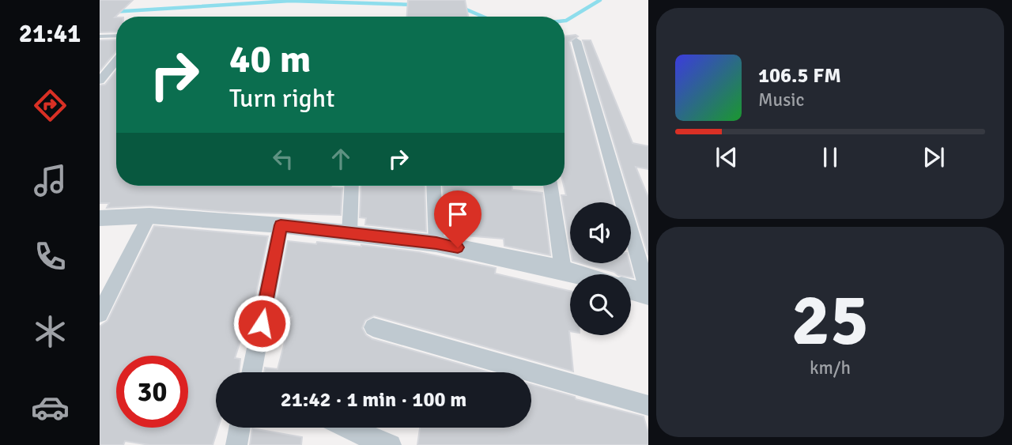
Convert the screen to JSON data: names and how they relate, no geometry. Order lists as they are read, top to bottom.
{
  "page": {
    "tabs": "21:41",
    "turn": ["40 m", "Turn right"],
    "song": ["106.5 FM", "Music"],
    "tile": ["25", "km/h"],
    "limit": "30",
    "trip": "21:42 · 1 min · 100 m"
  }
}
